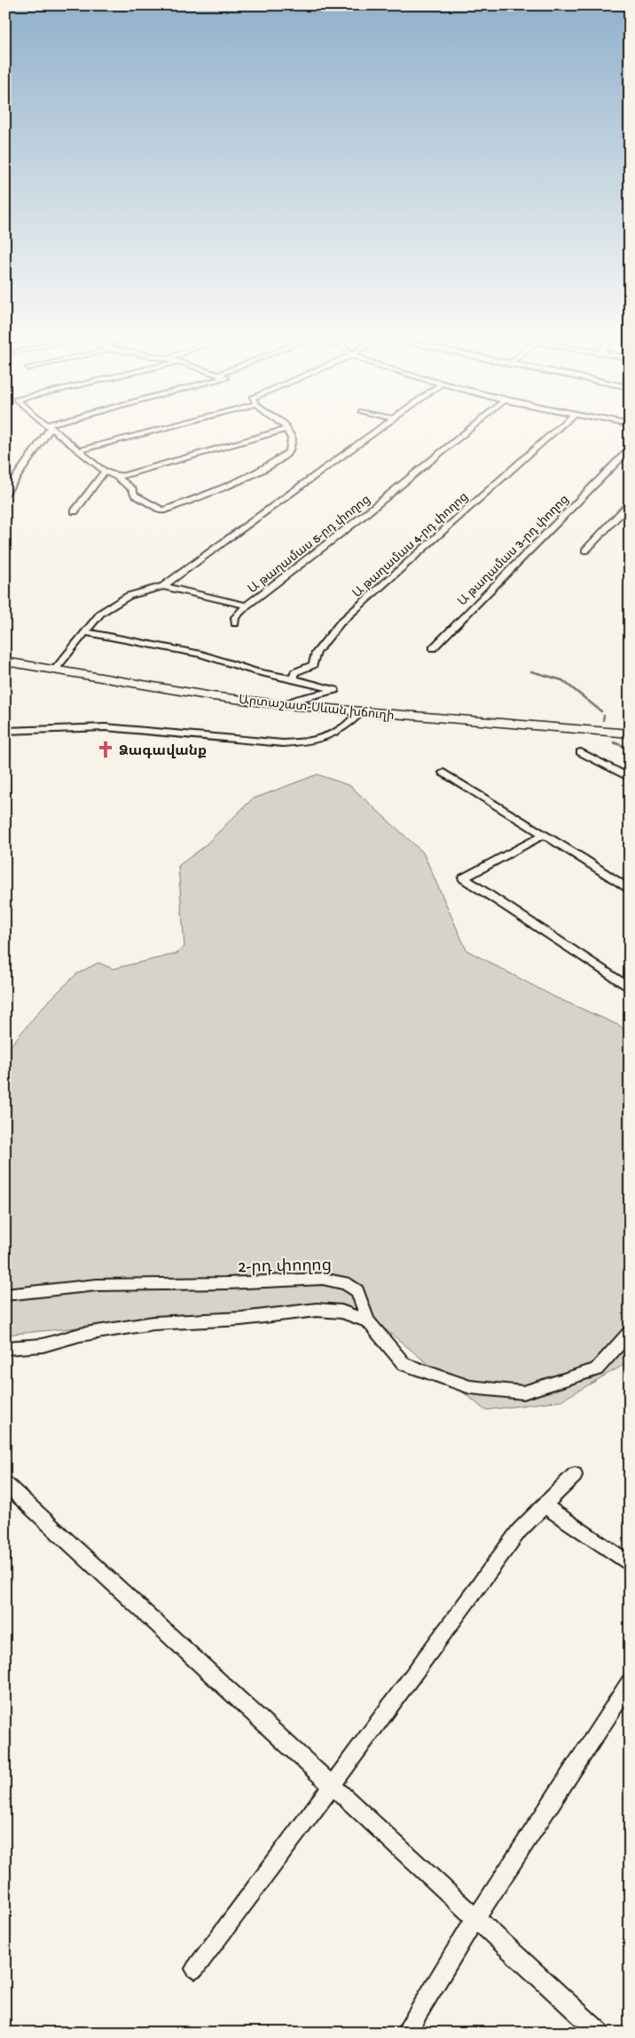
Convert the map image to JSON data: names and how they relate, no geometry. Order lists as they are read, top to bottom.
{
  "streets": {
    "main road": ["Արտաշատ-Սևան խճուղի"],
    "street": [
      "Ա թաղամաս 5-րդ փողոց",
      "Ա թաղամաս 4-րդ փողոց",
      "Ա թաղամաս 3-րդ փողոց",
      "2-րդ փողոց"
    ]
  },
  "places": {
    "church": ["Ձագավանք"]
  }
}
